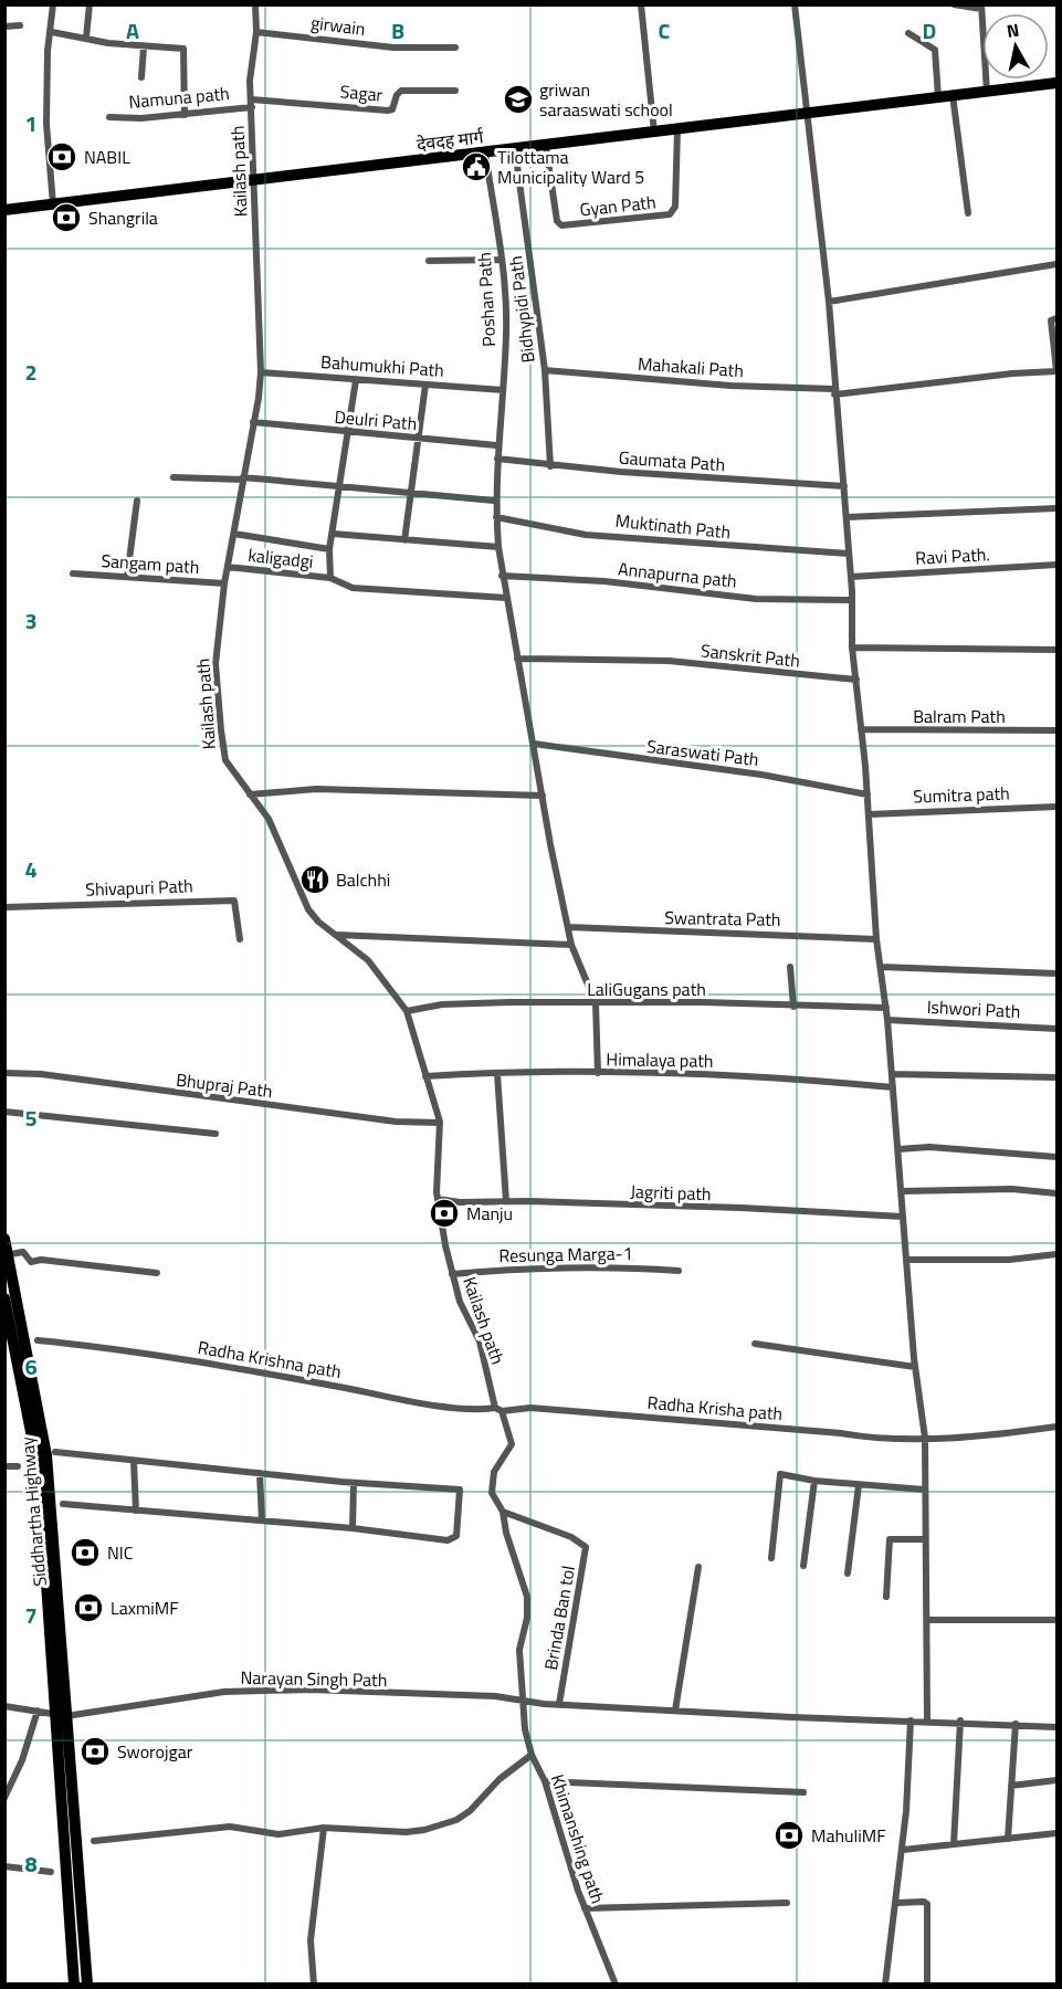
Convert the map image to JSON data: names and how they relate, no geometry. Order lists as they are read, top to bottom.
{
  "streets": {
    "main road": ["देवदह मार्ग", "Siddhartha Highway"],
    "street": [
      "girwain",
      "Sagar",
      "Namuna path",
      "Kailash path",
      "Gyan Path",
      "Poshan Path",
      "Bidhypidi Path",
      "Bahumukhi Path",
      "Mahakali Path",
      "Deulri Path",
      "Gaumata Path",
      "Muktinath Path",
      "Ravi Path.",
      "kaligadgi",
      "Sangam path",
      "Annapurna path",
      "Sanskrit Path",
      "Balram Path",
      "Saraswati Path",
      "Sumitra path",
      "Shivapuri Path",
      "Swantrata Path",
      "LaliGugans path",
      "Ishwori Path",
      "Himalaya path",
      "Bhupraj Path",
      "Jagriti path",
      "Resunga Marga-1",
      "Radha Krishna path",
      "Radha Krisha path",
      "Brinda Ban tol",
      "Narayan Singh Path",
      "Khimanshing path"
    ]
  },
  "crossings": [
    ["girwain", "Kailash path"],
    ["Sagar", "Namuna path"],
    ["Sagar", "Kailash path"],
    ["Namuna path", "Kailash path"],
    ["देवदह मार्ग", "Kailash path"],
    ["देवदह मार्ग", "Gyan Path"],
    ["देवदह मार्ग", "Poshan Path"],
    ["देवदह मार्ग", "Bidhypidi Path"],
    ["Kailash path", "Bahumukhi Path"],
    ["Kailash path", "Deulri Path"],
    ["Kailash path", "kaligadgi"],
    ["Kailash path", "Sangam path"],
    ["Kailash path", "LaliGugans path"],
    ["Kailash path", "Himalaya path"],
    ["Kailash path", "Bhupraj Path"],
    ["Kailash path", "Jagriti path"],
    ["Kailash path", "Resunga Marga-1"],
    ["Kailash path", "Radha Krishna path"],
    ["Kailash path", "Radha Krisha path"],
    ["Kailash path", "Brinda Ban tol"],
    ["Kailash path", "Khimanshing path"],
    ["Poshan Path", "Bahumukhi Path"],
    ["Poshan Path", "Deulri Path"],
    ["Poshan Path", "Gaumata Path"],
    ["Poshan Path", "Muktinath Path"],
    ["Poshan Path", "kaligadgi"],
    ["Poshan Path", "Annapurna path"],
    ["Poshan Path", "Sanskrit Path"],
    ["Poshan Path", "Saraswati Path"],
    ["Poshan Path", "Swantrata Path"],
    ["Poshan Path", "LaliGugans path"],
    ["Bidhypidi Path", "Mahakali Path"],
    ["Bidhypidi Path", "Gaumata Path"],
    ["Radha Krishna path", "Radha Krisha path"],
    ["Siddhartha Highway", "Narayan Singh Path"],
    ["Brinda Ban tol", "Narayan Singh Path"],
    ["Brinda Ban tol", "Khimanshing path"],
    ["Narayan Singh Path", "Khimanshing path"]
  ],
  "places": {
    "school or university": ["griwan saraaswati school"],
    "bank": [
      "NABIL",
      "Shangrila",
      "Manju",
      "NIC",
      "LaxmiMF",
      "Sworojgar",
      "MahuliMF"
    ],
    "public building": ["Tilottama Municipality Ward 5"],
    "restaurant": ["Balchhi"]
  },
  "north": "top",
  "grid": {
    "columns": [
      "A",
      "B",
      "C",
      "D"
    ],
    "rows": [
      "1",
      "2",
      "3",
      "4",
      "5",
      "6",
      "7",
      "8"
    ]
  }
}
